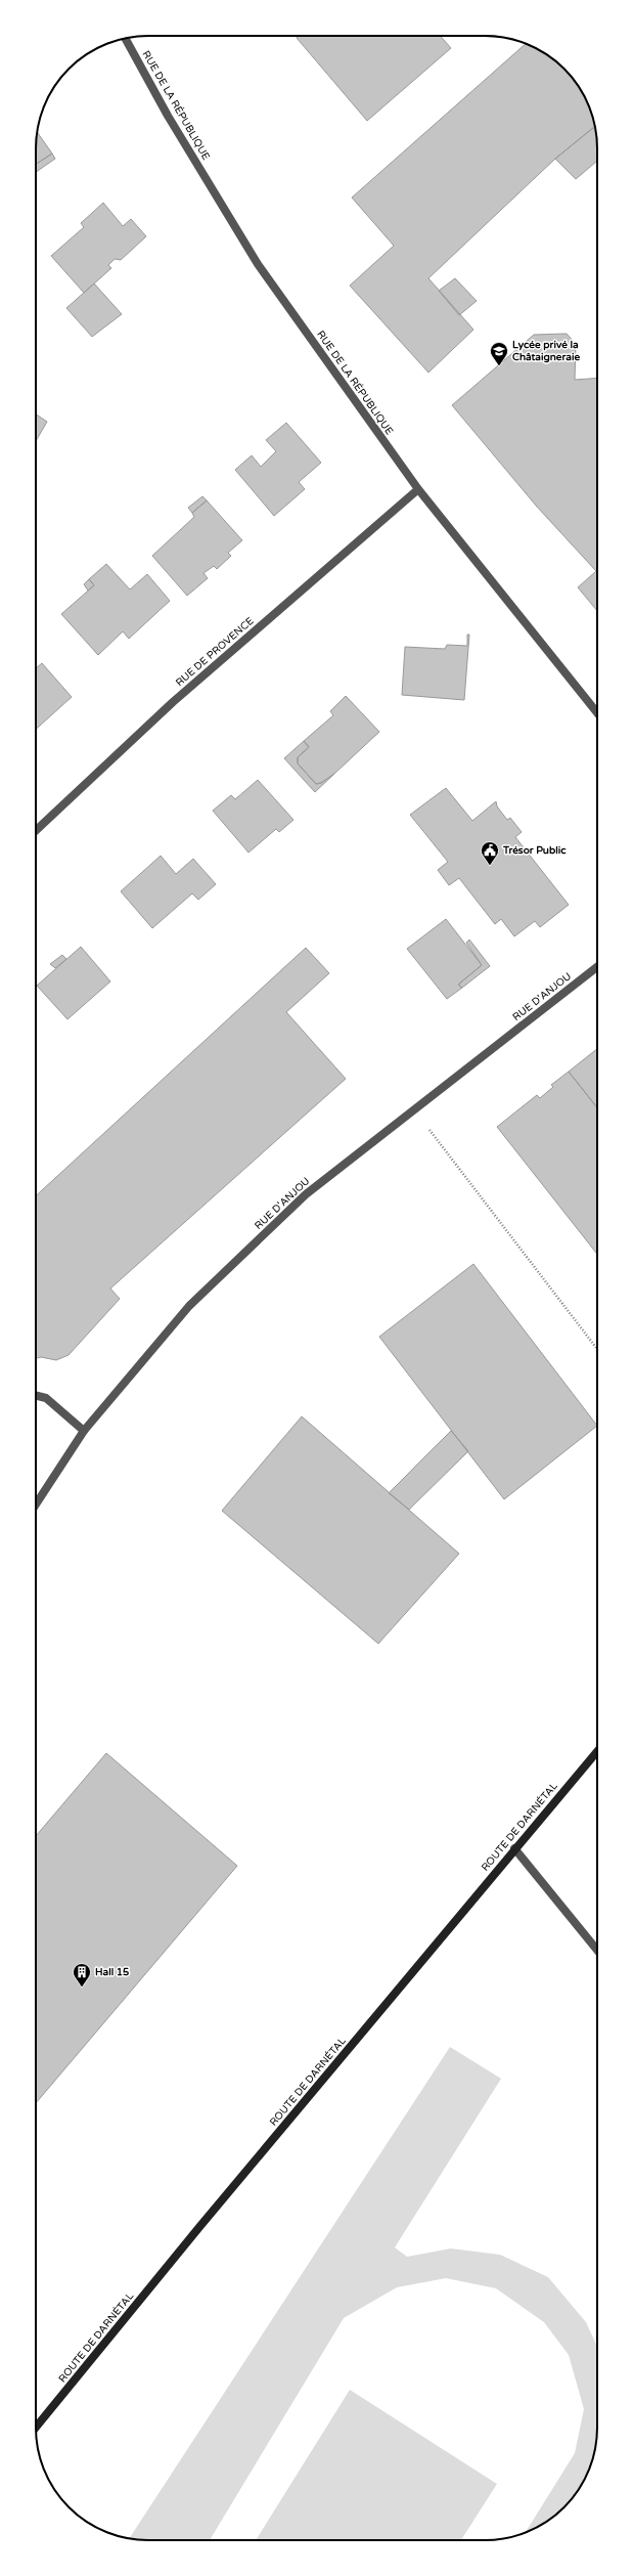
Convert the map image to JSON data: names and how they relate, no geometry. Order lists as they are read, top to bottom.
{
  "streets": {
    "main road": ["ROUTE DE DARNÉTAL"],
    "street": ["RUE DE LA RÉPUBLIQUE", "RUE DE PROVENCE", "RUE D'ANJOU"]
  },
  "crossings": [
    ["RUE DE LA RÉPUBLIQUE", "RUE DE PROVENCE"]
  ],
  "places": {
    "school or university": ["Lycée privé la Châtaigneraie"],
    "public building": ["Trésor Public"],
    "building": ["Hall 15"]
  }
}
